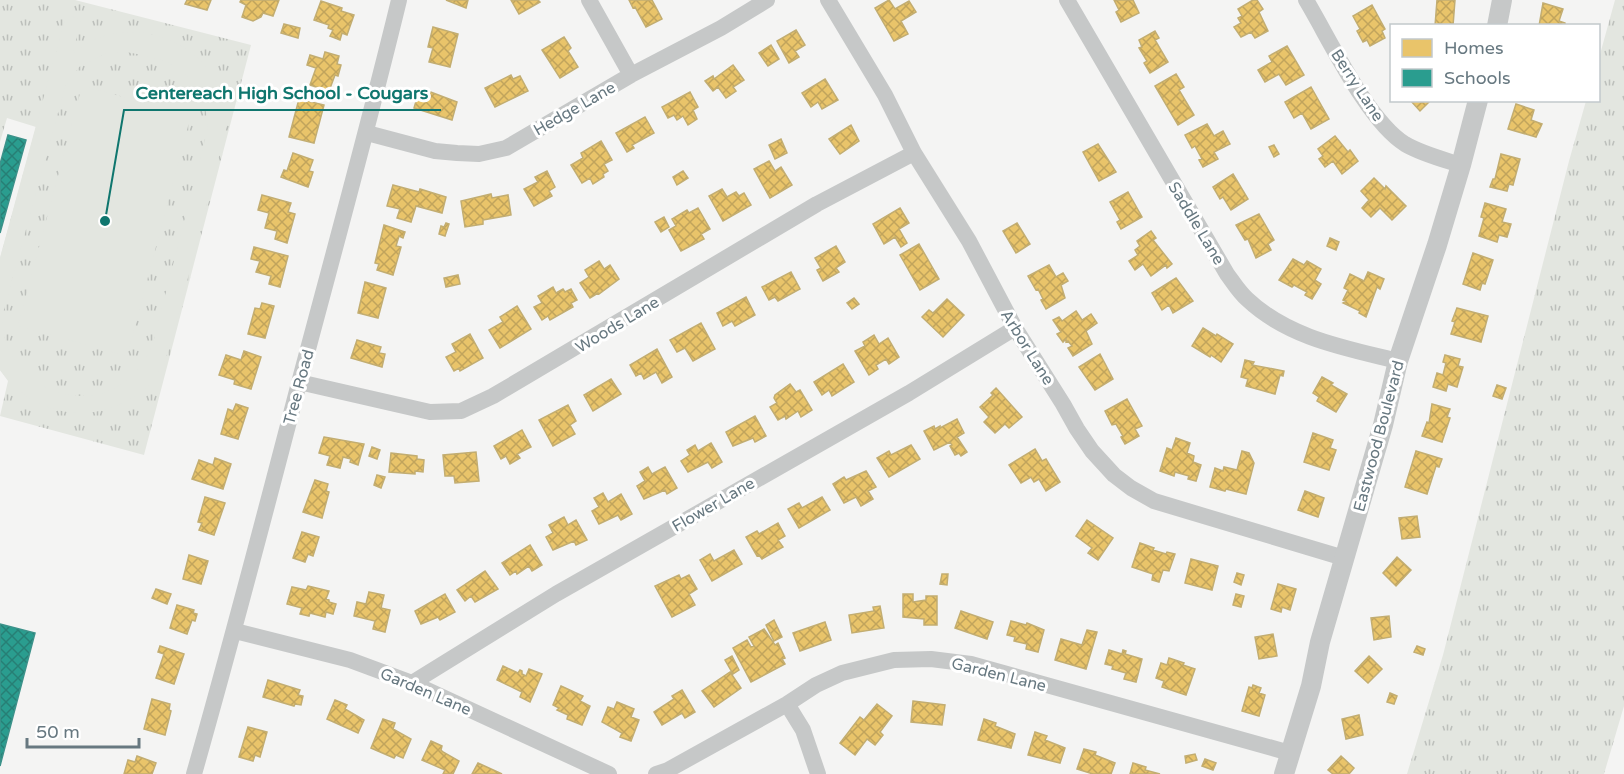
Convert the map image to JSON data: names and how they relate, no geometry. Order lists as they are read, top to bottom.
{
  "streets": {
    "street": [
      "Berry Lane",
      "Hedge Lane",
      "Saddle Lane",
      "Woods Lane",
      "Arbor Lane",
      "Tree Road",
      "Eastwood Boulevard",
      "Flower Lane",
      "Garden Lane"
    ]
  },
  "crossings": [
    ["Berry Lane", "Eastwood Boulevard"],
    ["Hedge Lane", "Tree Road"],
    ["Saddle Lane", "Eastwood Boulevard"],
    ["Woods Lane", "Arbor Lane"],
    ["Woods Lane", "Tree Road"],
    ["Arbor Lane", "Eastwood Boulevard"],
    ["Arbor Lane", "Flower Lane"],
    ["Tree Road", "Garden Lane"],
    ["Eastwood Boulevard", "Garden Lane"],
    ["Flower Lane", "Garden Lane"]
  ],
  "places": ["Centereach High School - Cougars"],
  "legend": ["Homes", "Schools"],
  "scale_bar": "50 m"
}
